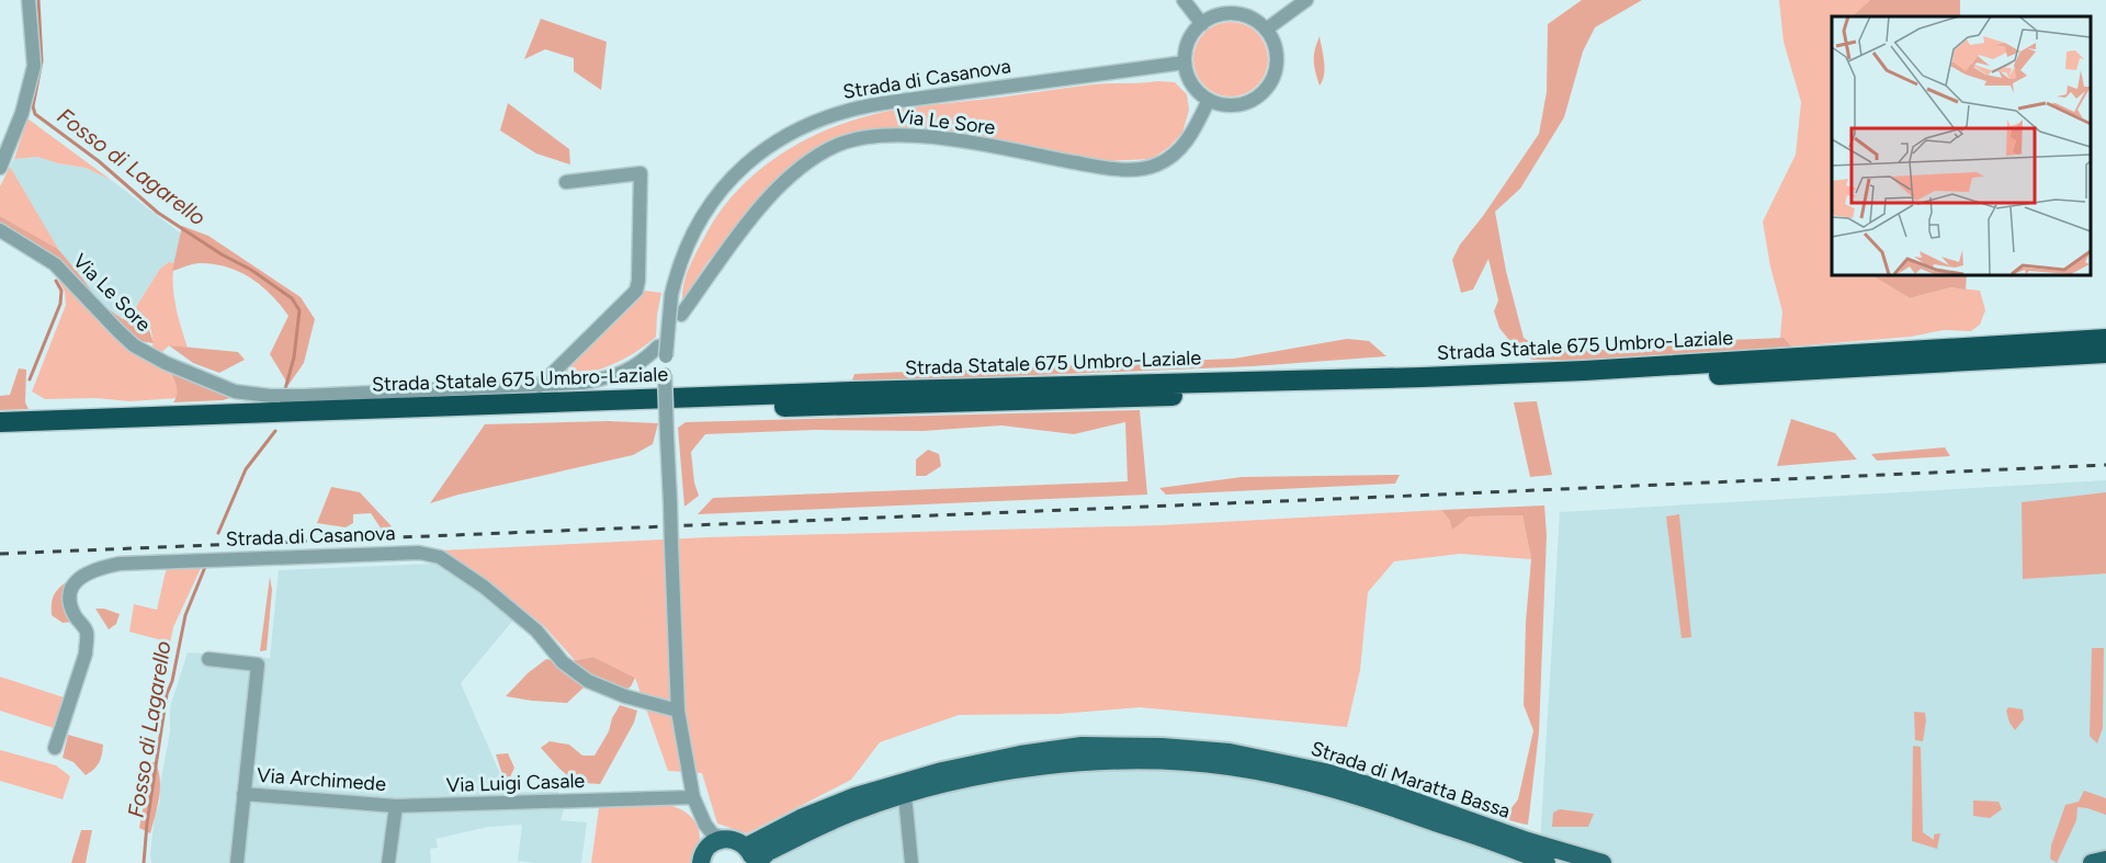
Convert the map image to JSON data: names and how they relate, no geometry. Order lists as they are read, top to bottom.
{
  "streets": {
    "highway": ["Strada Statale 675 Umbro-Laziale"],
    "main road": ["Strada di Maratta Bassa"],
    "street": [
      "Strada di Casanova",
      "Via Le Sore",
      "Via Archimede",
      "Via Luigi Casale"
    ]
  },
  "crossings": [
    ["Strada di Casanova", "Via Le Sore"],
    ["Via Archimede", "Via Luigi Casale"]
  ],
  "water": ["Fosso di Lagarello"]
}
